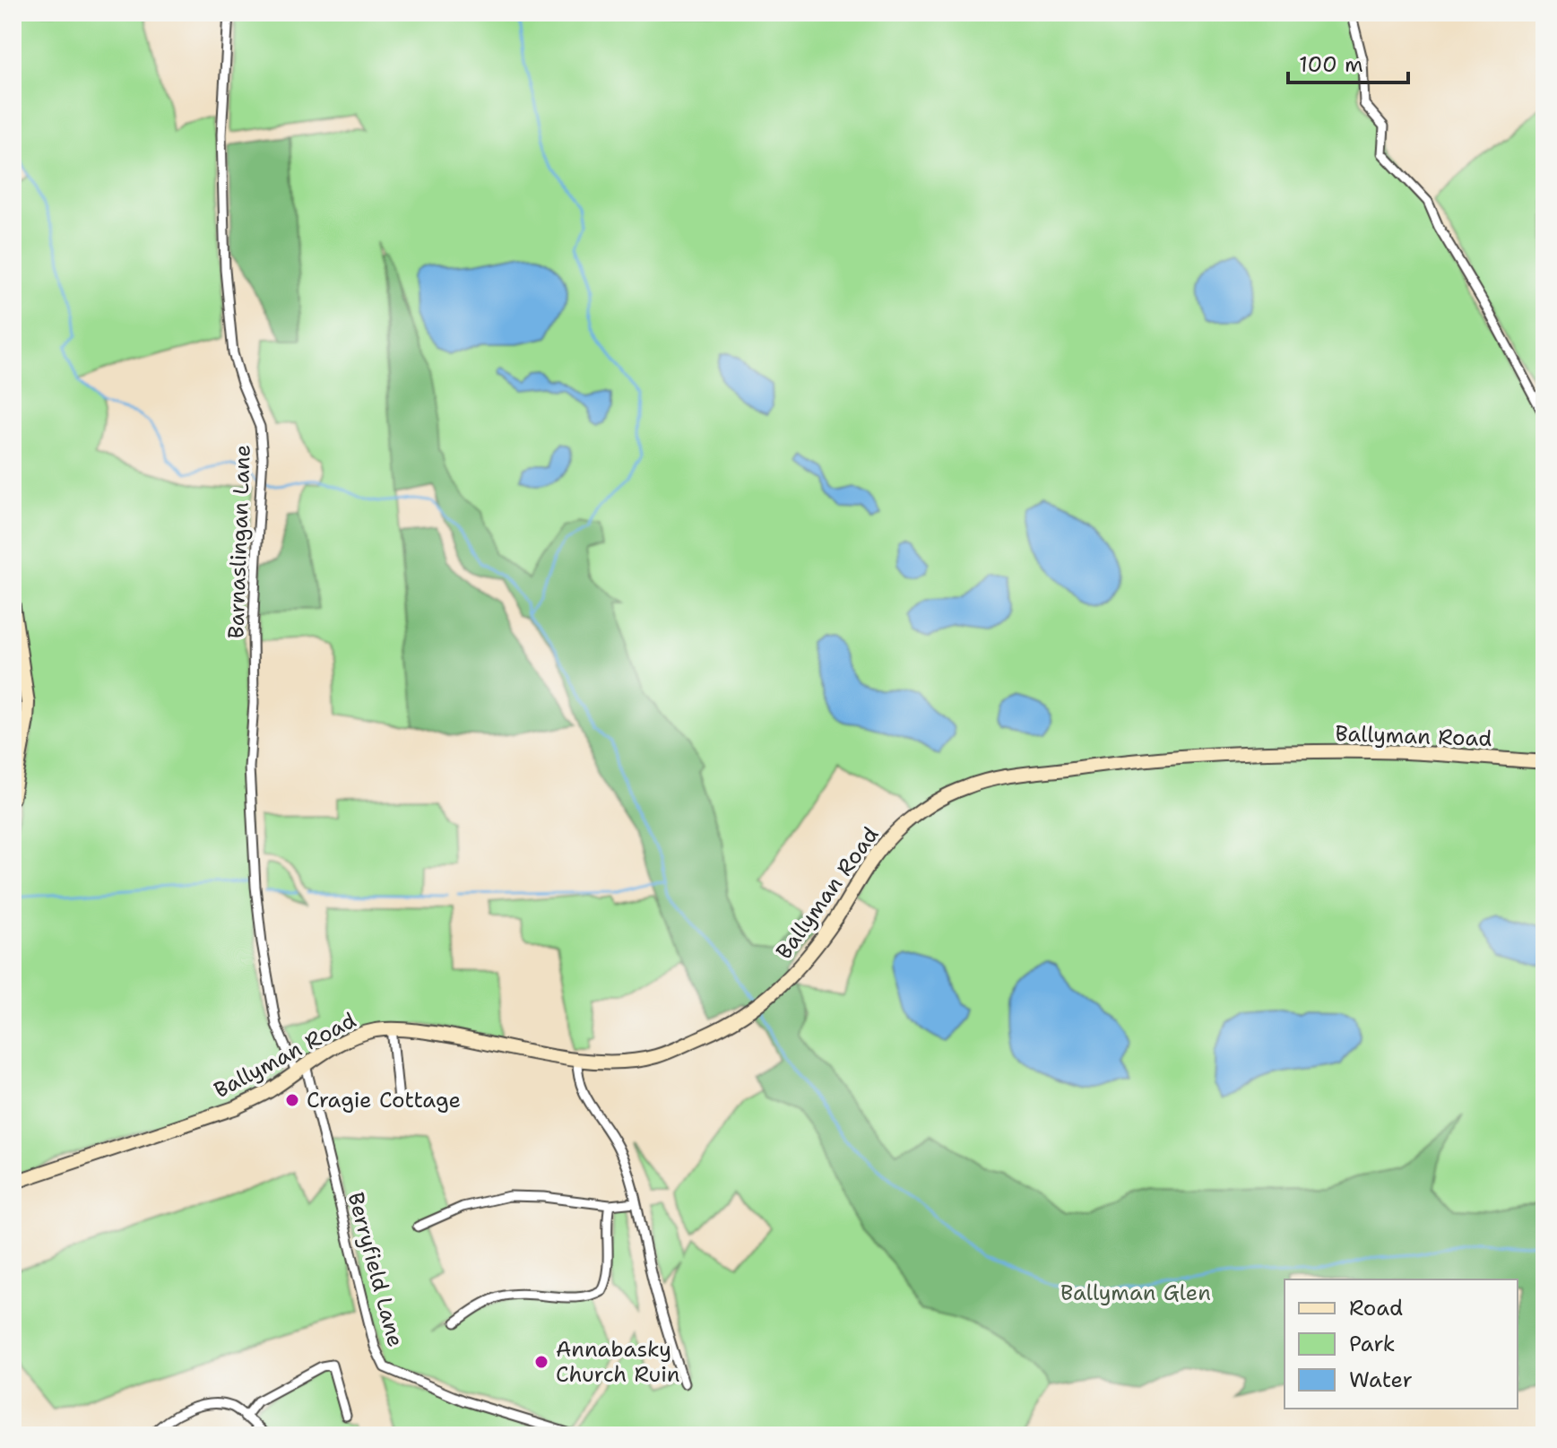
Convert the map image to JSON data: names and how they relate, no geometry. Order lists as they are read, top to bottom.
{
  "streets": {
    "street": ["Barnaslingan Lane", "Ballyman Road", "Berryfield Lane"]
  },
  "crossings": [
    ["Barnaslingan Lane", "Ballyman Road"],
    ["Barnaslingan Lane", "Berryfield Lane"],
    ["Ballyman Road", "Berryfield Lane"]
  ],
  "parks": ["Ballyman Glen"],
  "places": ["Cragie Cottage", "Annabasky Church Ruin"],
  "legend": ["Road", "Park", "Water"],
  "scale_bar": "100 m"
}
